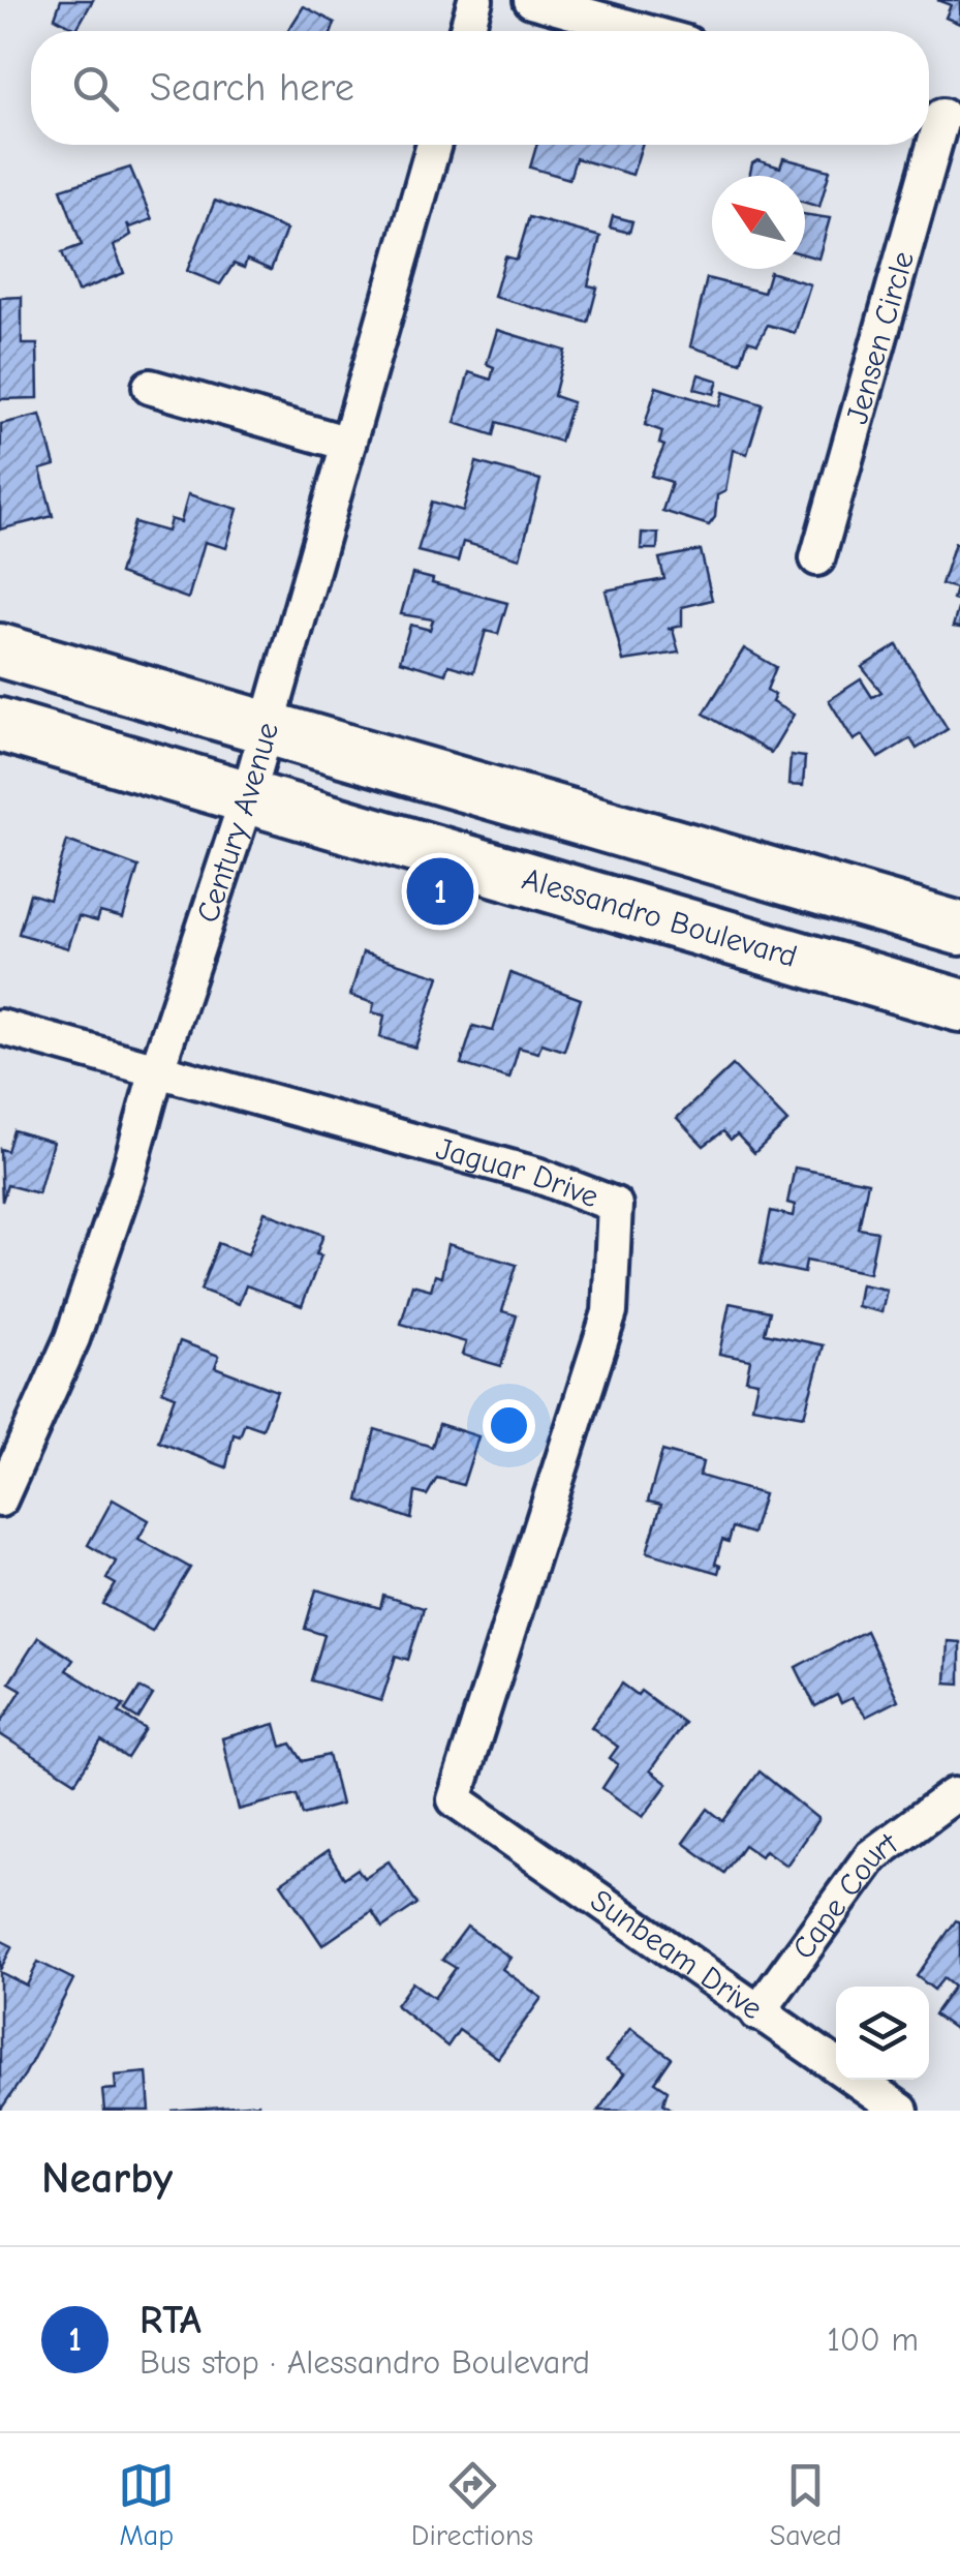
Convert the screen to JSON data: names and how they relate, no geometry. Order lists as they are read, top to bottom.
{
  "streets": {
    "main road": ["Alessandro Boulevard"],
    "street": [
      "Jensen Circle",
      "Century Avenue",
      "Jaguar Drive",
      "Cape Court",
      "Sunbeam Drive"
    ]
  },
  "crossings": [
    ["Century Avenue", "Alessandro Boulevard"],
    ["Century Avenue", "Jaguar Drive"],
    ["Jaguar Drive", "Sunbeam Drive"],
    ["Cape Court", "Sunbeam Drive"]
  ],
  "north": "top left",
  "page": {
    "search": "Search here",
    "pins": "1",
    "heading": "Nearby",
    "list": [
      {
        "mark": "1",
        "name": "RTA",
        "note": "Bus stop · Alessandro Boulevard",
        "value": "100 m"
      }
    ],
    "nav": ["Map", "Directions", "Saved"]
  }
}
